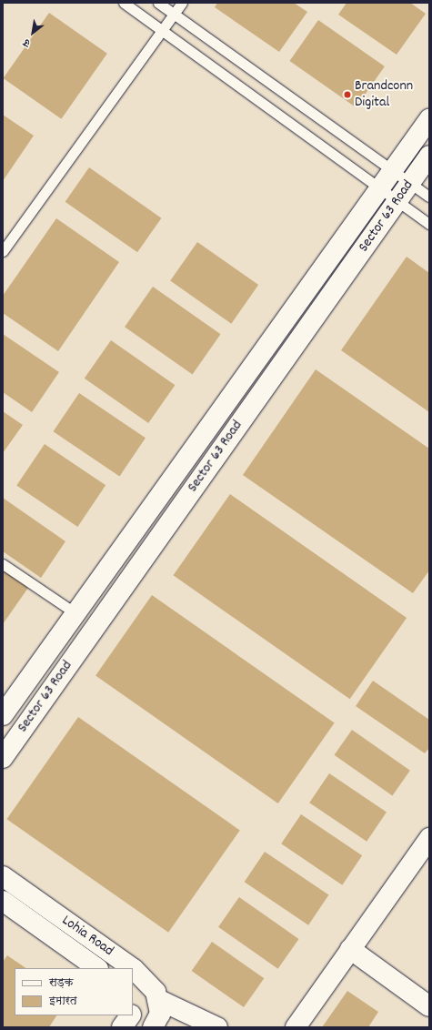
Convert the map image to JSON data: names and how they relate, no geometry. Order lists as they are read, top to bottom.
{
  "streets": {
    "street": ["Sector 63 Road", "Lohia Road"]
  },
  "places": ["Brandconn Digital"],
  "legend": ["सड़क", "इमारत"],
  "north": "bottom left"
}
